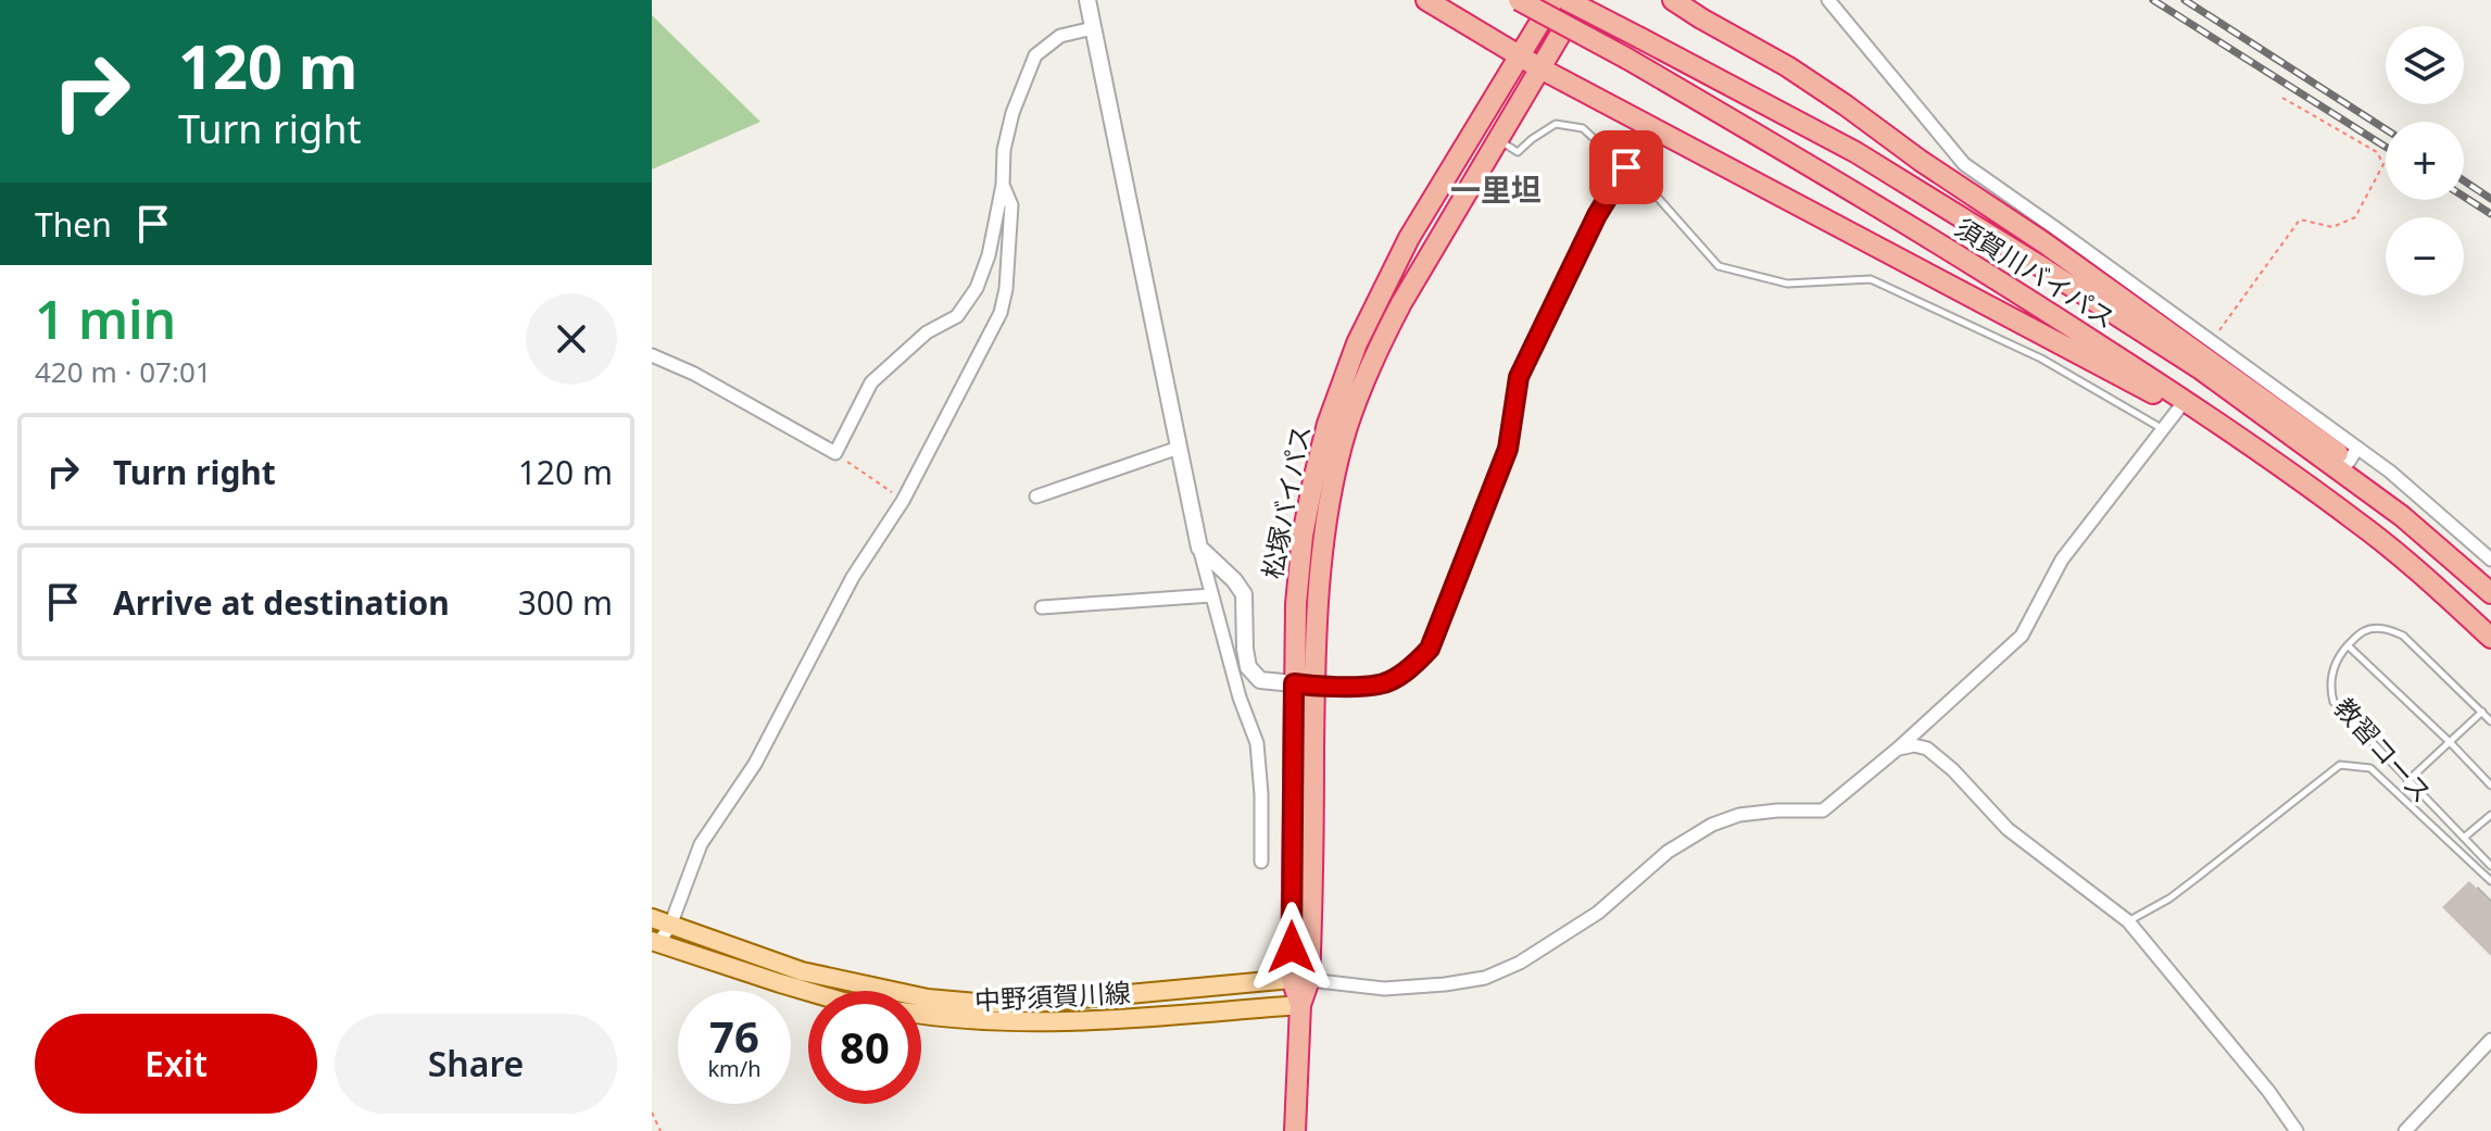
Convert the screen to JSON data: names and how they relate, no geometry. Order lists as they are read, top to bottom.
{
  "streets": {
    "highway": ["須賀川バイパス", "松塚バイパス"],
    "main road": ["中野須賀川線"],
    "lane": ["教習コース"]
  },
  "crossings": [
    ["松塚バイパス", "中野須賀川線"]
  ],
  "districts": ["一里坦"],
  "page": {
    "turn": ["120 m", "Turn right"],
    "map_buttons": ["+", "−"],
    "then": "Then",
    "heading": ["1 min", "420 m · 07:01"],
    "list": [
      {
        "name": "Turn right",
        "value": "120 m"
      },
      {
        "name": "Arrive at destination",
        "value": "300 m"
      }
    ],
    "speed": "76 km/h",
    "limit": "80",
    "buttons": ["Exit", "Share"]
  }
}
